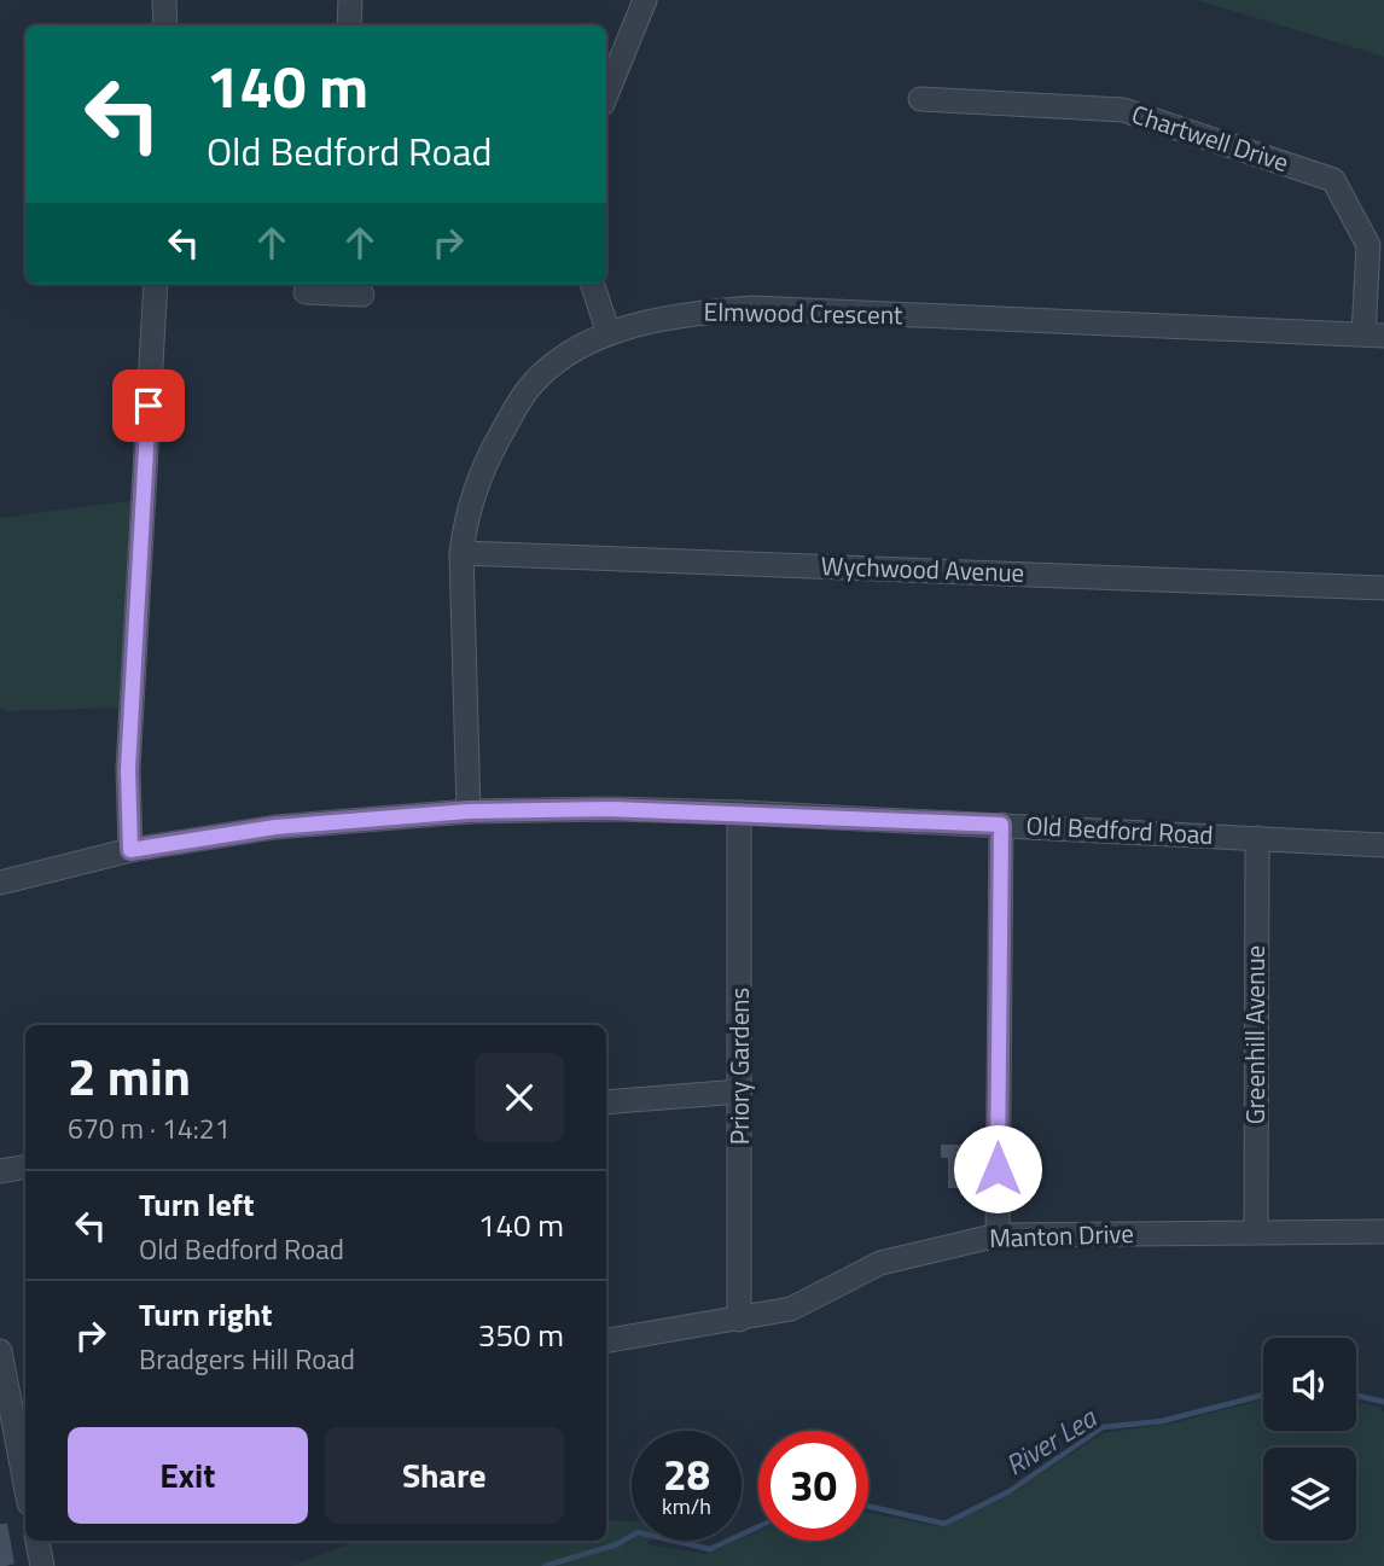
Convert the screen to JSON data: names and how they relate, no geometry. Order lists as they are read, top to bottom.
{
  "streets": {
    "street": [
      "Chartwell Drive",
      "Elmwood Crescent",
      "Wychwood Avenue",
      "Old Bedford Road",
      "Greenhill Avenue",
      "Priory Gardens",
      "Manton Drive"
    ]
  },
  "crossings": [
    ["Chartwell Drive", "Elmwood Crescent"],
    ["Elmwood Crescent", "Wychwood Avenue"],
    ["Elmwood Crescent", "Old Bedford Road"],
    ["Old Bedford Road", "Greenhill Avenue"],
    ["Old Bedford Road", "Priory Gardens"],
    ["Greenhill Avenue", "Manton Drive"],
    ["Priory Gardens", "Manton Drive"]
  ],
  "water": ["River Lea"],
  "page": {
    "turn": ["140 m", "Old Bedford Road"],
    "heading": ["2 min", "670 m · 14:21"],
    "list": [
      {
        "name": "Turn left",
        "note": "Old Bedford Road",
        "value": "140 m"
      },
      {
        "name": "Turn right",
        "note": "Bradgers Hill Road",
        "value": "350 m"
      }
    ],
    "buttons": ["Exit", "Share"],
    "speed": "28 km/h",
    "limit": "30"
  }
}
